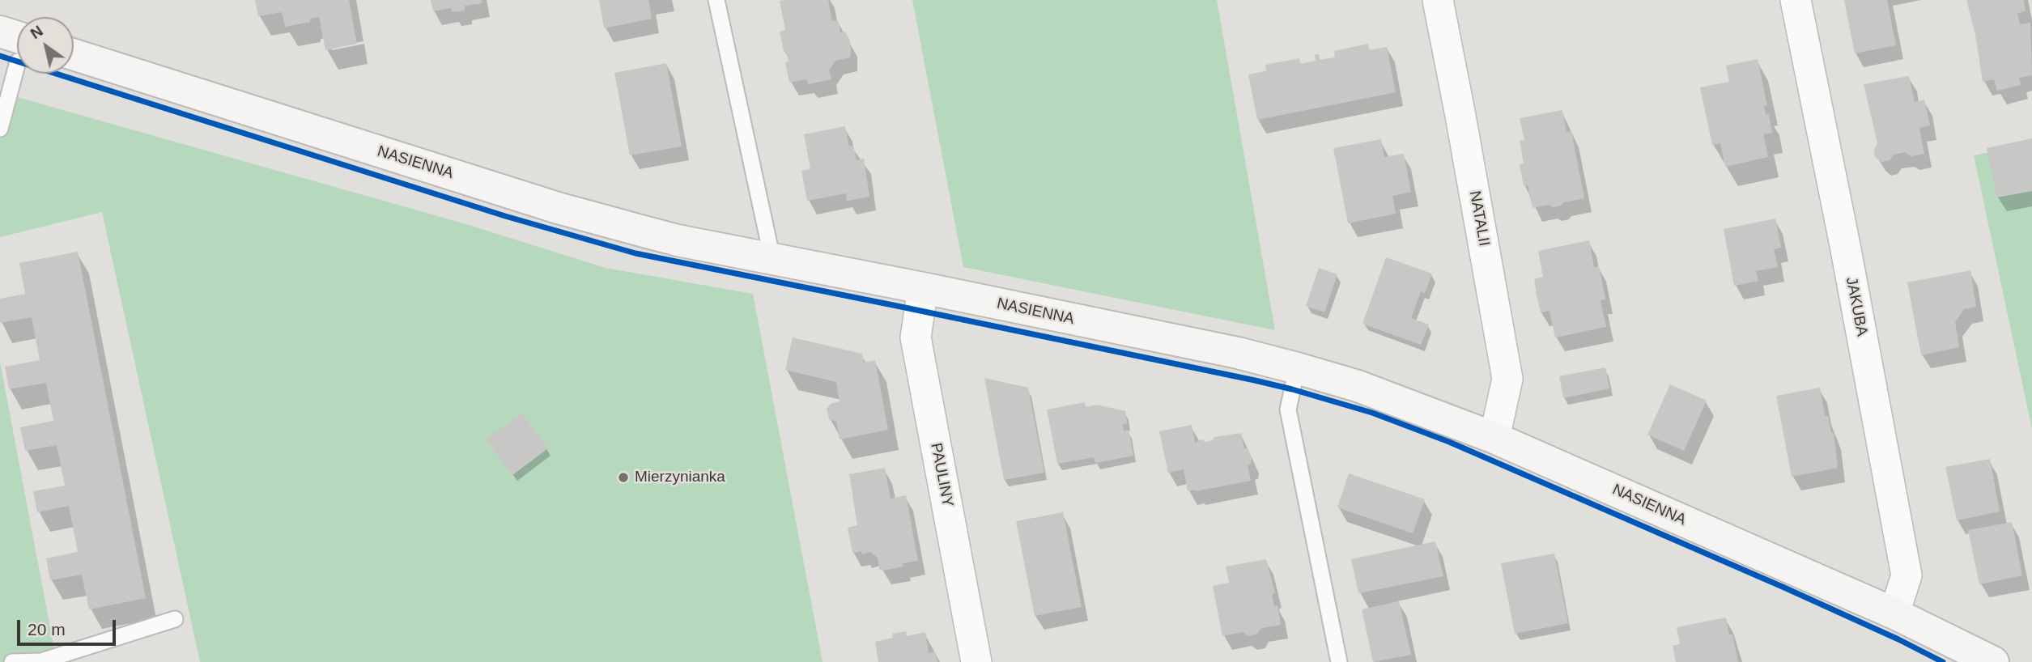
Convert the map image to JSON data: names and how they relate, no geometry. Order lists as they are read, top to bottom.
{
  "streets": {
    "street": [
      "NASIENNA",
      "NATALII",
      "JAKUBA",
      "PAULINY"
    ]
  },
  "crossings": [
    ["NASIENNA", "NATALII"],
    ["NASIENNA", "JAKUBA"],
    ["NASIENNA", "PAULINY"]
  ],
  "places": ["Mierzynianka"],
  "scale_bar": "20 m",
  "north": "top left"
}
